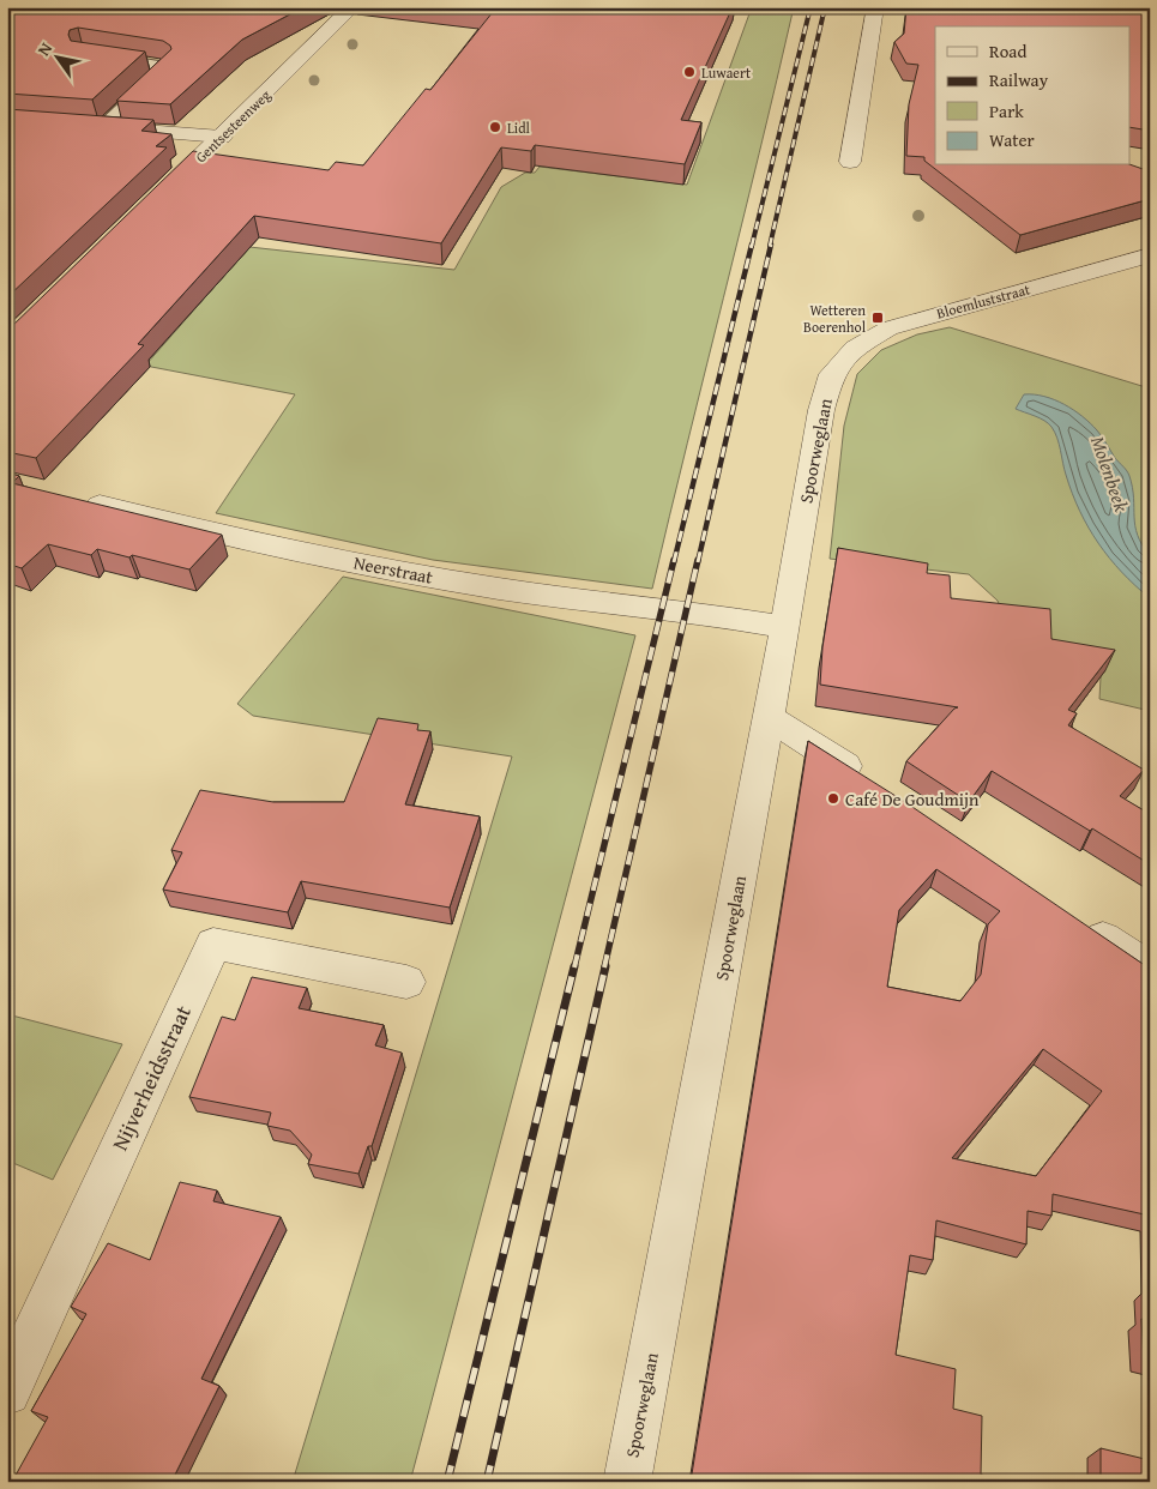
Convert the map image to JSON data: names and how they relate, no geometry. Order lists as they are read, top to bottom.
{
  "streets": {
    "street": [
      "Gentsesteenweg",
      "Bloemluststraat",
      "Spoorweglaan",
      "Neerstraat",
      "Nijverheidsstraat"
    ]
  },
  "crossings": [
    ["Bloemluststraat", "Spoorweglaan"],
    ["Spoorweglaan", "Neerstraat"]
  ],
  "water": ["Molenbeek"],
  "places": {
    "other": ["Luwaert", "Lidl", "Café De Goudmijn"],
    "transit": ["Wetteren Boerenhol"]
  },
  "legend": [
    "Road",
    "Railway",
    "Park",
    "Water"
  ],
  "north": "top left"
}
